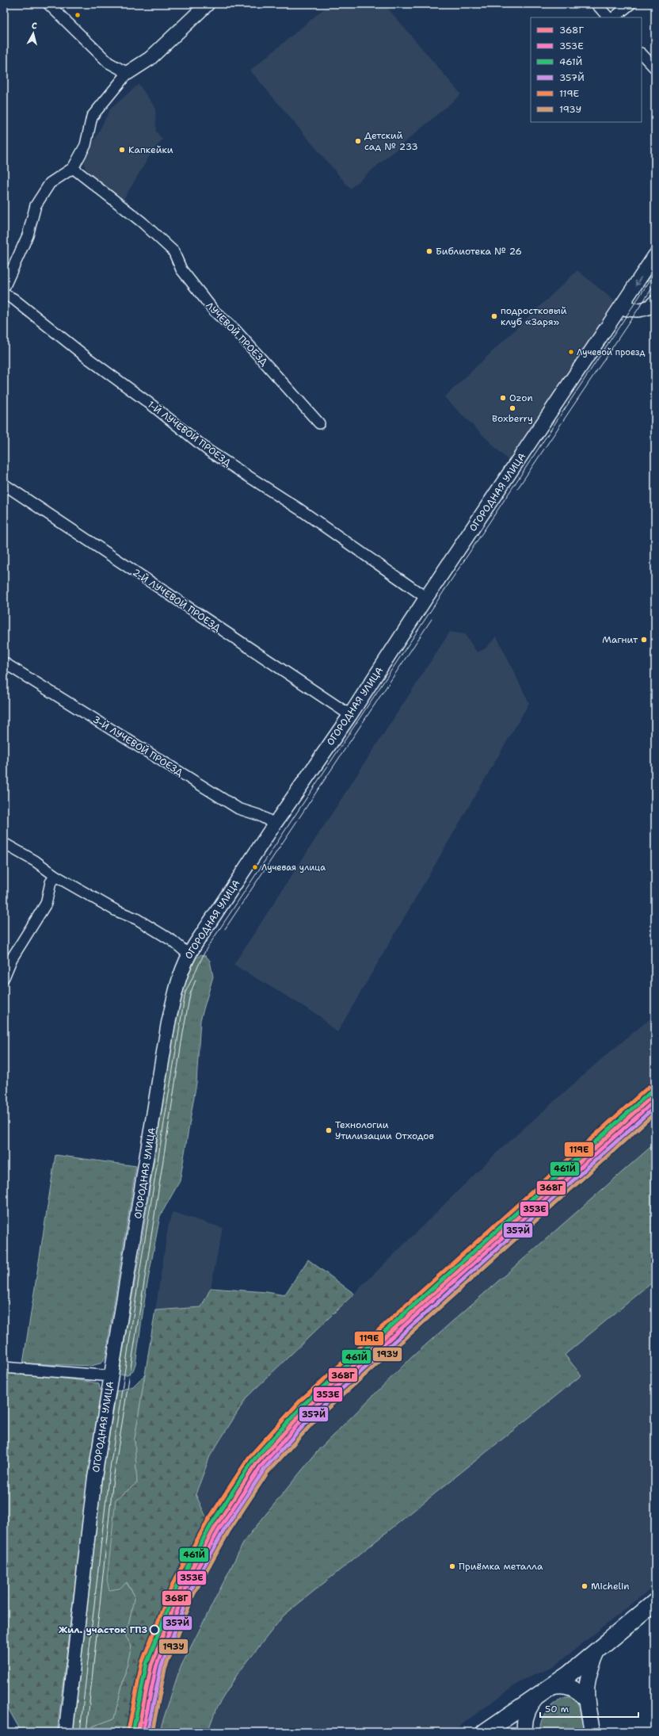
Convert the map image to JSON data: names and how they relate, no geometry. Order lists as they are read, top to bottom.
{
  "streets": {
    "street": [
      "ЛУЧЕВОЙ ПРОЕЗД",
      "1-Й ЛУЧЕВОЙ ПРОЕЗД",
      "ОГОРОДНАЯ УЛИЦА",
      "2-Й ЛУЧЕВОЙ ПРОЕЗД",
      "3-Й ЛУЧЕВОЙ ПРОЕЗД"
    ]
  },
  "crossings": [
    ["1-Й ЛУЧЕВОЙ ПРОЕЗД", "ОГОРОДНАЯ УЛИЦА"],
    ["ОГОРОДНАЯ УЛИЦА", "2-Й ЛУЧЕВОЙ ПРОЕЗД"],
    ["ОГОРОДНАЯ УЛИЦА", "3-Й ЛУЧЕВОЙ ПРОЕЗД"]
  ],
  "places": [
    "Детский сад № 233",
    "Капкейки",
    "Библиотека № 26",
    "подростковый клуб «Заря»",
    "Лучевой проезд",
    "Ozon",
    "Boxberry",
    "Магнит",
    "Лучевая улица",
    "Технологии Утилизации Отходов",
    "Приёмка металла",
    "Michelin",
    "Жил. участок ГПЗ"
  ],
  "lines": [
    "transit line 119Е",
    "transit line 461Й",
    "transit line 368Г",
    "transit line 353Е",
    "transit line 357Й",
    "transit line 193У"
  ],
  "legend": [
    "368Г",
    "353Е",
    "461Й",
    "357Й",
    "119Е",
    "193У"
  ],
  "scale_bar": "50 m",
  "north": "top"
}
